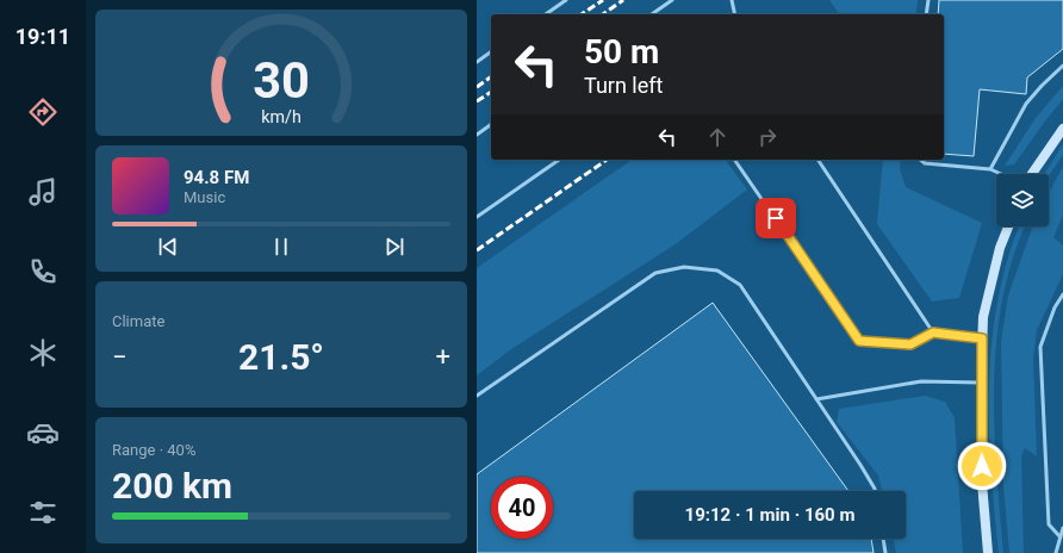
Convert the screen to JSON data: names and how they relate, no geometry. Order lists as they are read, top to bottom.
{
  "page": {
    "tabs": "19:11",
    "turn": ["50 m", "Turn left"],
    "song": ["94.8 FM", "Music"],
    "tile": [
      "Climate",
      ["Range · 40%", "200 km"]
    ],
    "heat": ["−", "21.5°", "+"],
    "limit": "40",
    "trip": "19:12 · 1 min · 160 m",
    "gauge": ["30", "km/h"]
  }
}
